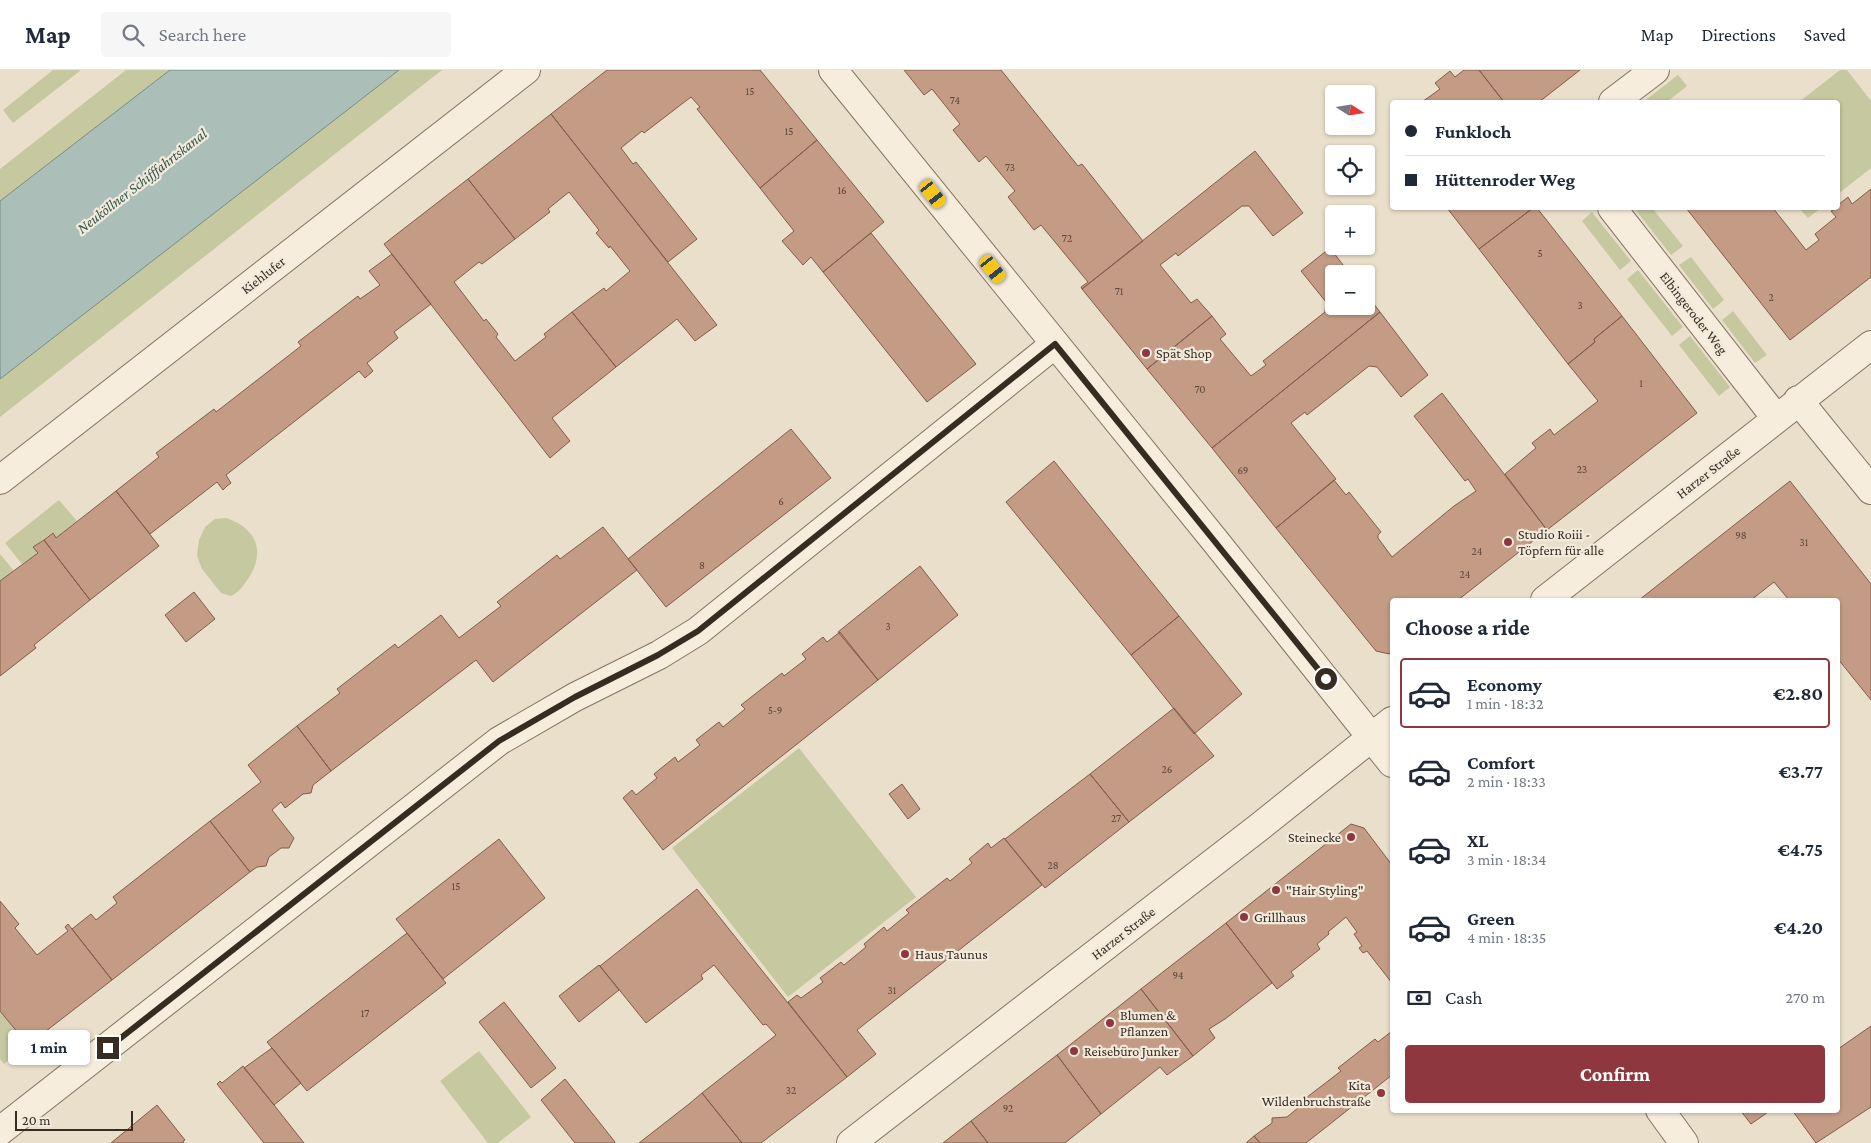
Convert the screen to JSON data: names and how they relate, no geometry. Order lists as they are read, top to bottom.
{
  "streets": {
    "street": ["Kiehlufer", "Elbingeroder Weg", "Harzer Straße"]
  },
  "crossings": [
    ["Elbingeroder Weg", "Harzer Straße"]
  ],
  "water": ["Neuköllner Schifffahrtskanal"],
  "places": [
    "Spät Shop",
    "Studio Roiii - Töpfern für alle",
    "Steinecke",
    "\"Hair Styling\"",
    "Grillhaus",
    "Haus Taunus",
    "Blumen & Pflanzen",
    "Reisebüro Junker",
    "Kita Wildenbruchstraße"
  ],
  "house_numbers": [
    "15",
    "74",
    "15",
    "73",
    "16",
    "72",
    "5",
    "71",
    "2",
    "3",
    "1",
    "70",
    "23",
    "69",
    "6",
    "98",
    "31",
    "24",
    "8",
    "24",
    "3",
    "5-9",
    "26",
    "27",
    "28",
    "15",
    "94",
    "31",
    "17",
    "32",
    "92"
  ],
  "scale_bar": "20 m",
  "north": "right",
  "page": {
    "header": "Map",
    "search": "Search here",
    "nav": ["Map", "Directions", "Saved"],
    "map_buttons": ["+", "−"],
    "banner": ["Funkloch", "Hüttenroder Weg"],
    "heading": "Choose a ride",
    "list": [
      {
        "name": "Economy",
        "note": "1 min · 18:32",
        "value": "€2.80"
      },
      {
        "name": "Comfort",
        "note": "2 min · 18:33",
        "value": "€3.77"
      },
      {
        "name": "XL",
        "note": "3 min · 18:34",
        "value": "€4.75"
      },
      {
        "name": "Green",
        "note": "4 min · 18:35",
        "value": "€4.20"
      }
    ],
    "pay": ["Cash", "270 m"],
    "bubble": "1 min",
    "buttons": "Confirm",
    "scale": "20 m"
  }
}
